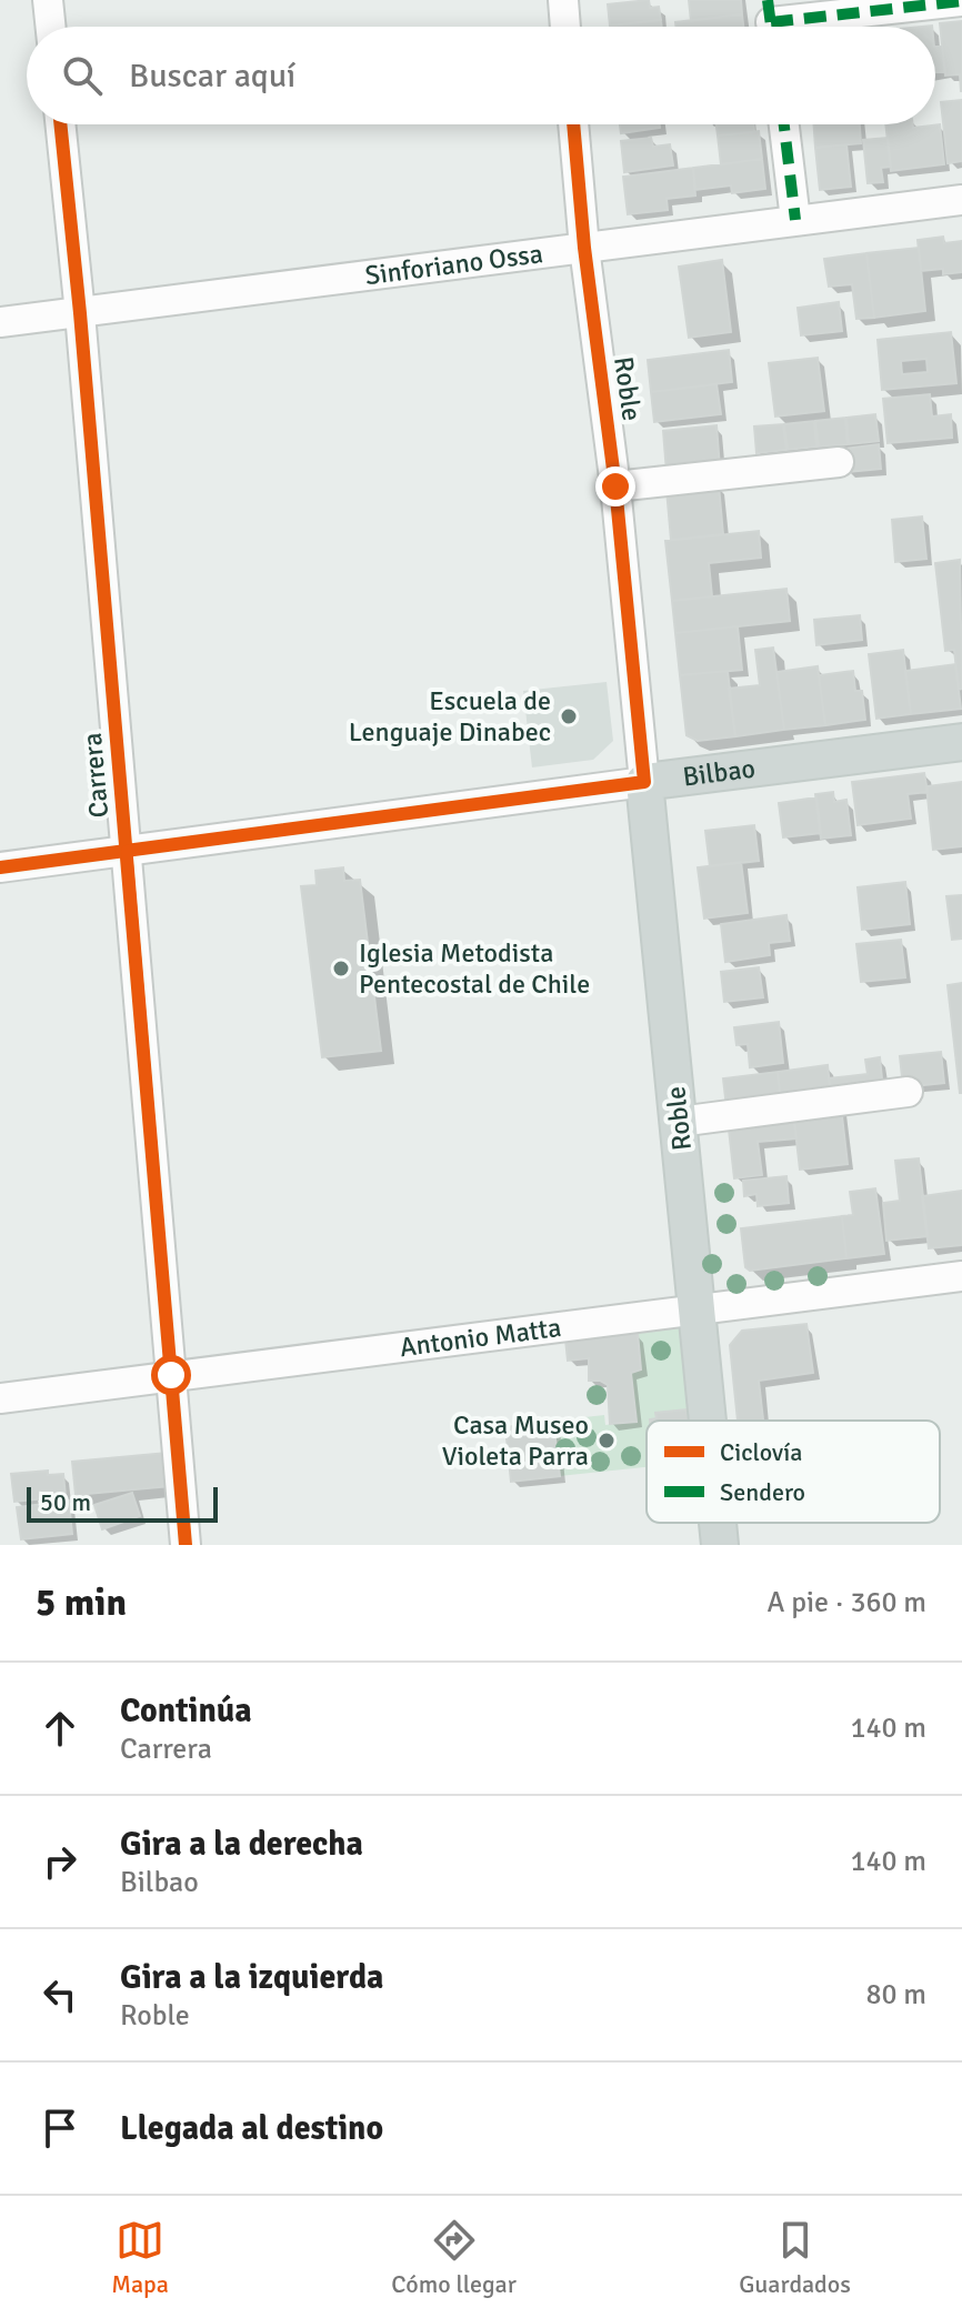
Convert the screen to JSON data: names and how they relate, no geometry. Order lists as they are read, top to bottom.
{
  "streets": {
    "main road": ["Roble", "Bilbao"],
    "street": ["Sinforiano Ossa", "Carrera", "Antonio Matta"]
  },
  "crossings": [
    ["Sinforiano Ossa", "Roble"],
    ["Sinforiano Ossa", "Carrera"],
    ["Roble", "Bilbao"],
    ["Roble", "Antonio Matta"],
    ["Bilbao", "Carrera"],
    ["Carrera", "Antonio Matta"]
  ],
  "places": ["Escuela de Lenguaje Dinabec", "Iglesia Metodista Pentecostal de Chile", "Casa Museo Violeta Parra"],
  "legend": ["Ciclovía", "Sendero"],
  "scale_bar": "50 m",
  "page": {
    "search": "Buscar aquí",
    "scale": "50 m",
    "heading": ["5 min", "A pie · 360 m"],
    "list": [
      ["Continúa", "Carrera", "140 m"],
      ["Gira a la derecha", "Bilbao", "140 m"],
      ["Gira a la izquierda", "Roble", "80 m"],
      "Llegada al destino"
    ],
    "nav": ["Mapa", "Cómo llegar", "Guardados"]
  }
}
